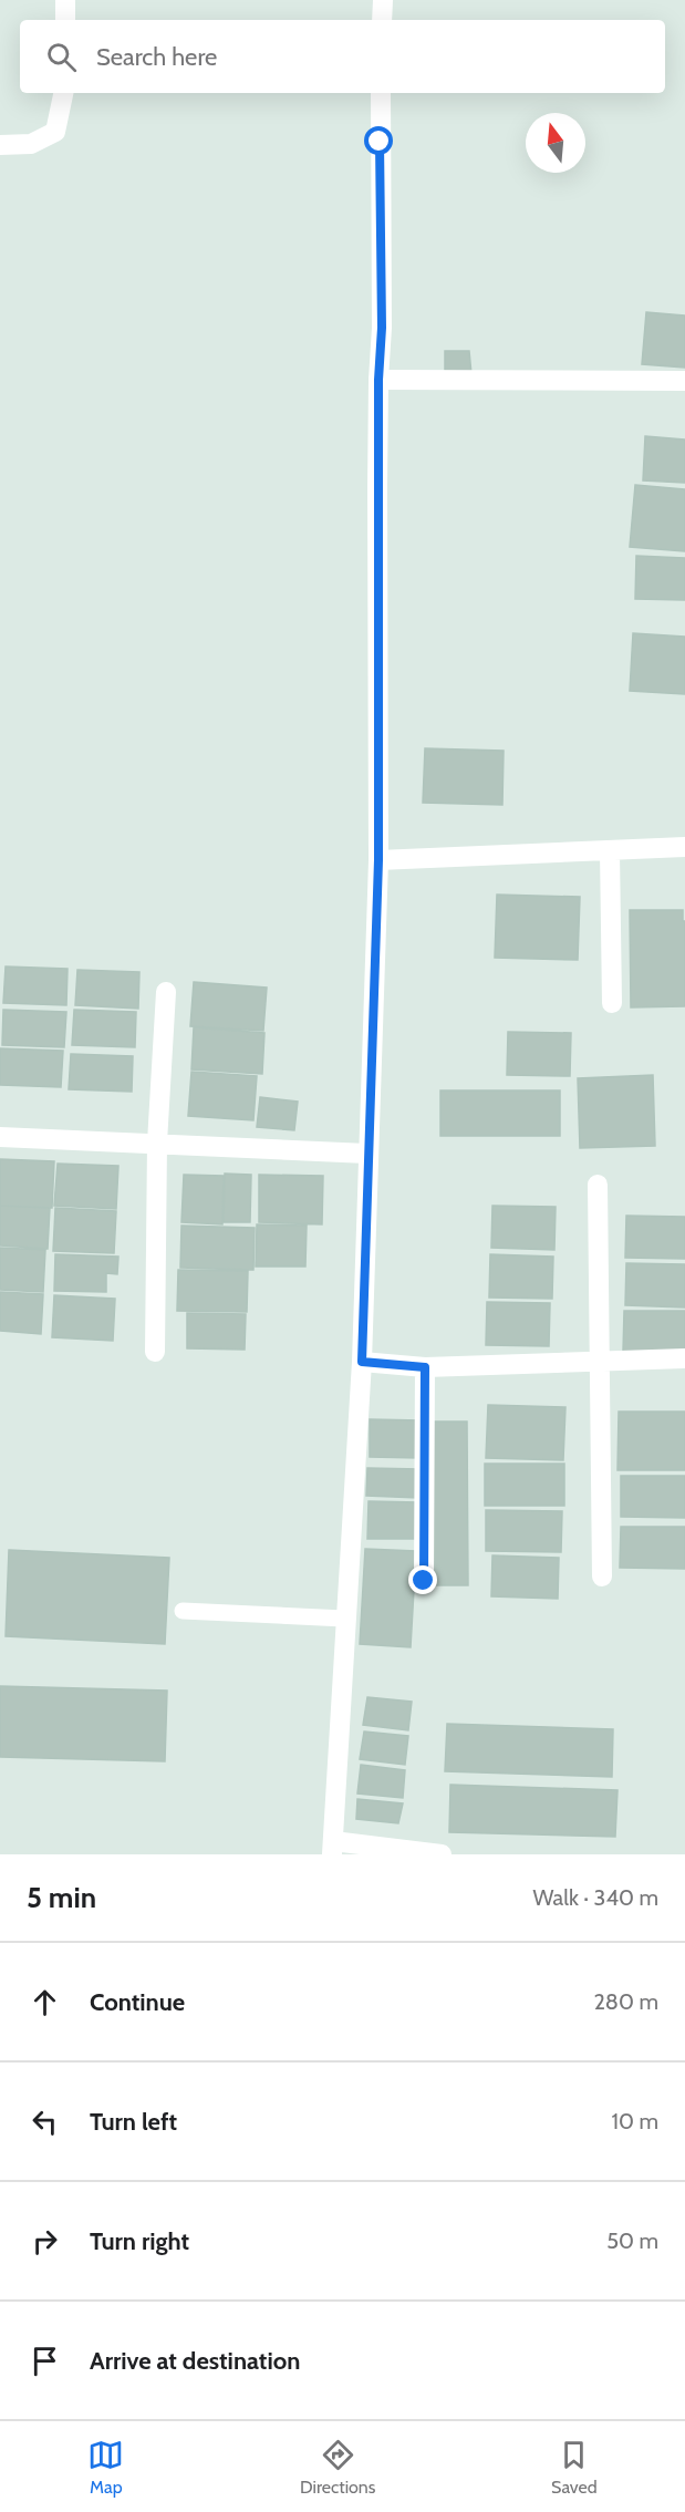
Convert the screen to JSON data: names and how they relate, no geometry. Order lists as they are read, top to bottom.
{
  "north": "top",
  "page": {
    "search": "Search here",
    "heading": ["5 min", "Walk · 340 m"],
    "list": [
      ["Continue", "280 m"],
      ["Turn left", "10 m"],
      ["Turn right", "50 m"],
      "Arrive at destination"
    ],
    "nav": ["Map", "Directions", "Saved"]
  }
}
